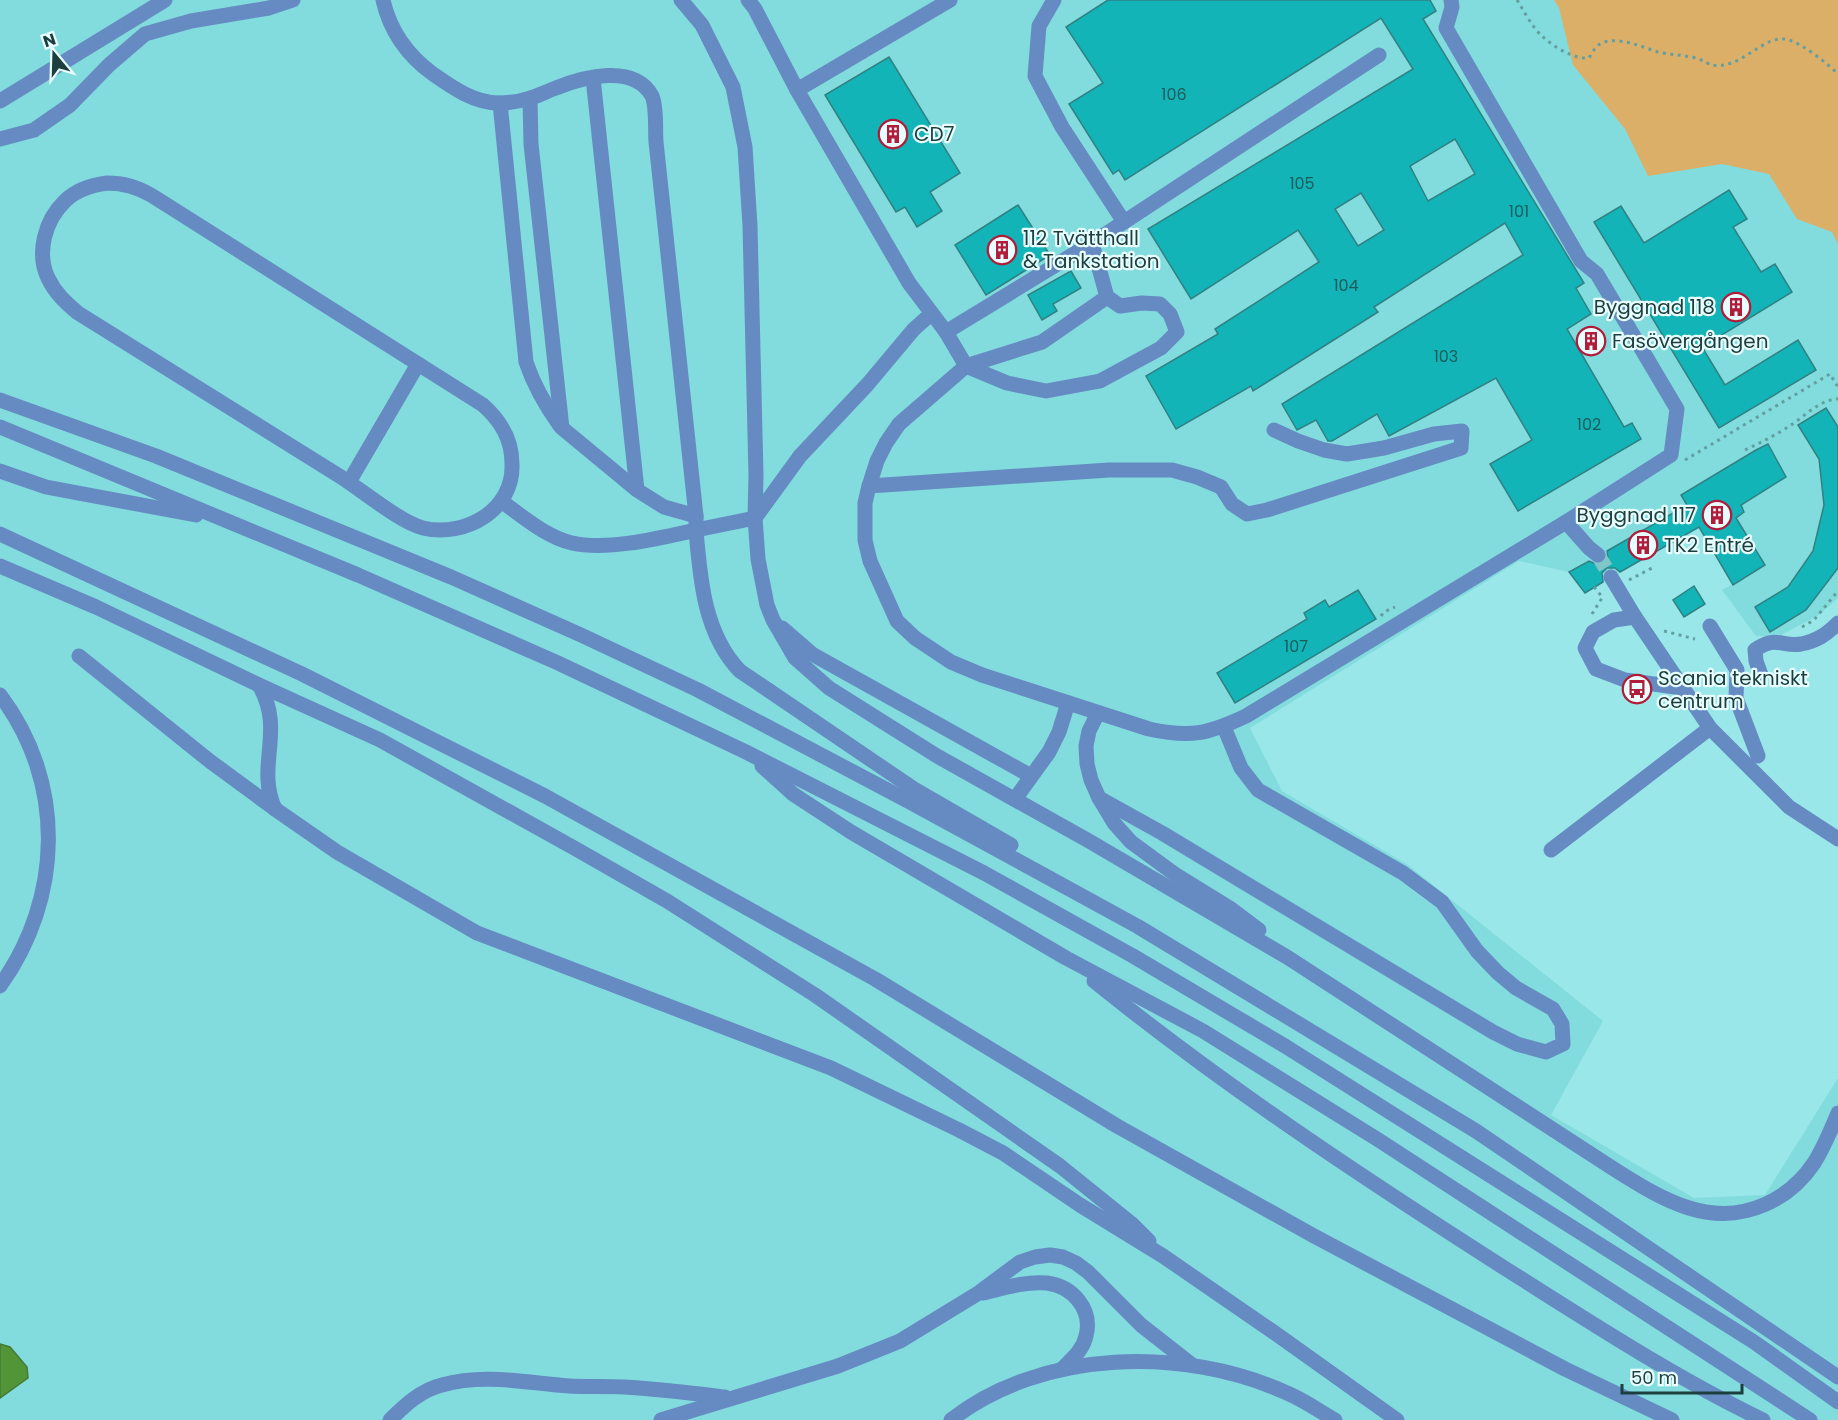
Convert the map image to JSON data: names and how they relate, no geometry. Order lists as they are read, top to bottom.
{
  "places": {
    "building": [
      "CD7",
      "112 Tvätthall & Tankstation",
      "Byggnad 118",
      "Fasövergången",
      "Byggnad 117",
      "TK2 Entré"
    ],
    "bus stop": ["Scania tekniskt centrum"]
  },
  "house_numbers": [
    "106",
    "105",
    "101",
    "104",
    "103",
    "102",
    "107"
  ],
  "scale_bar": "50 m",
  "north": "top"
}
